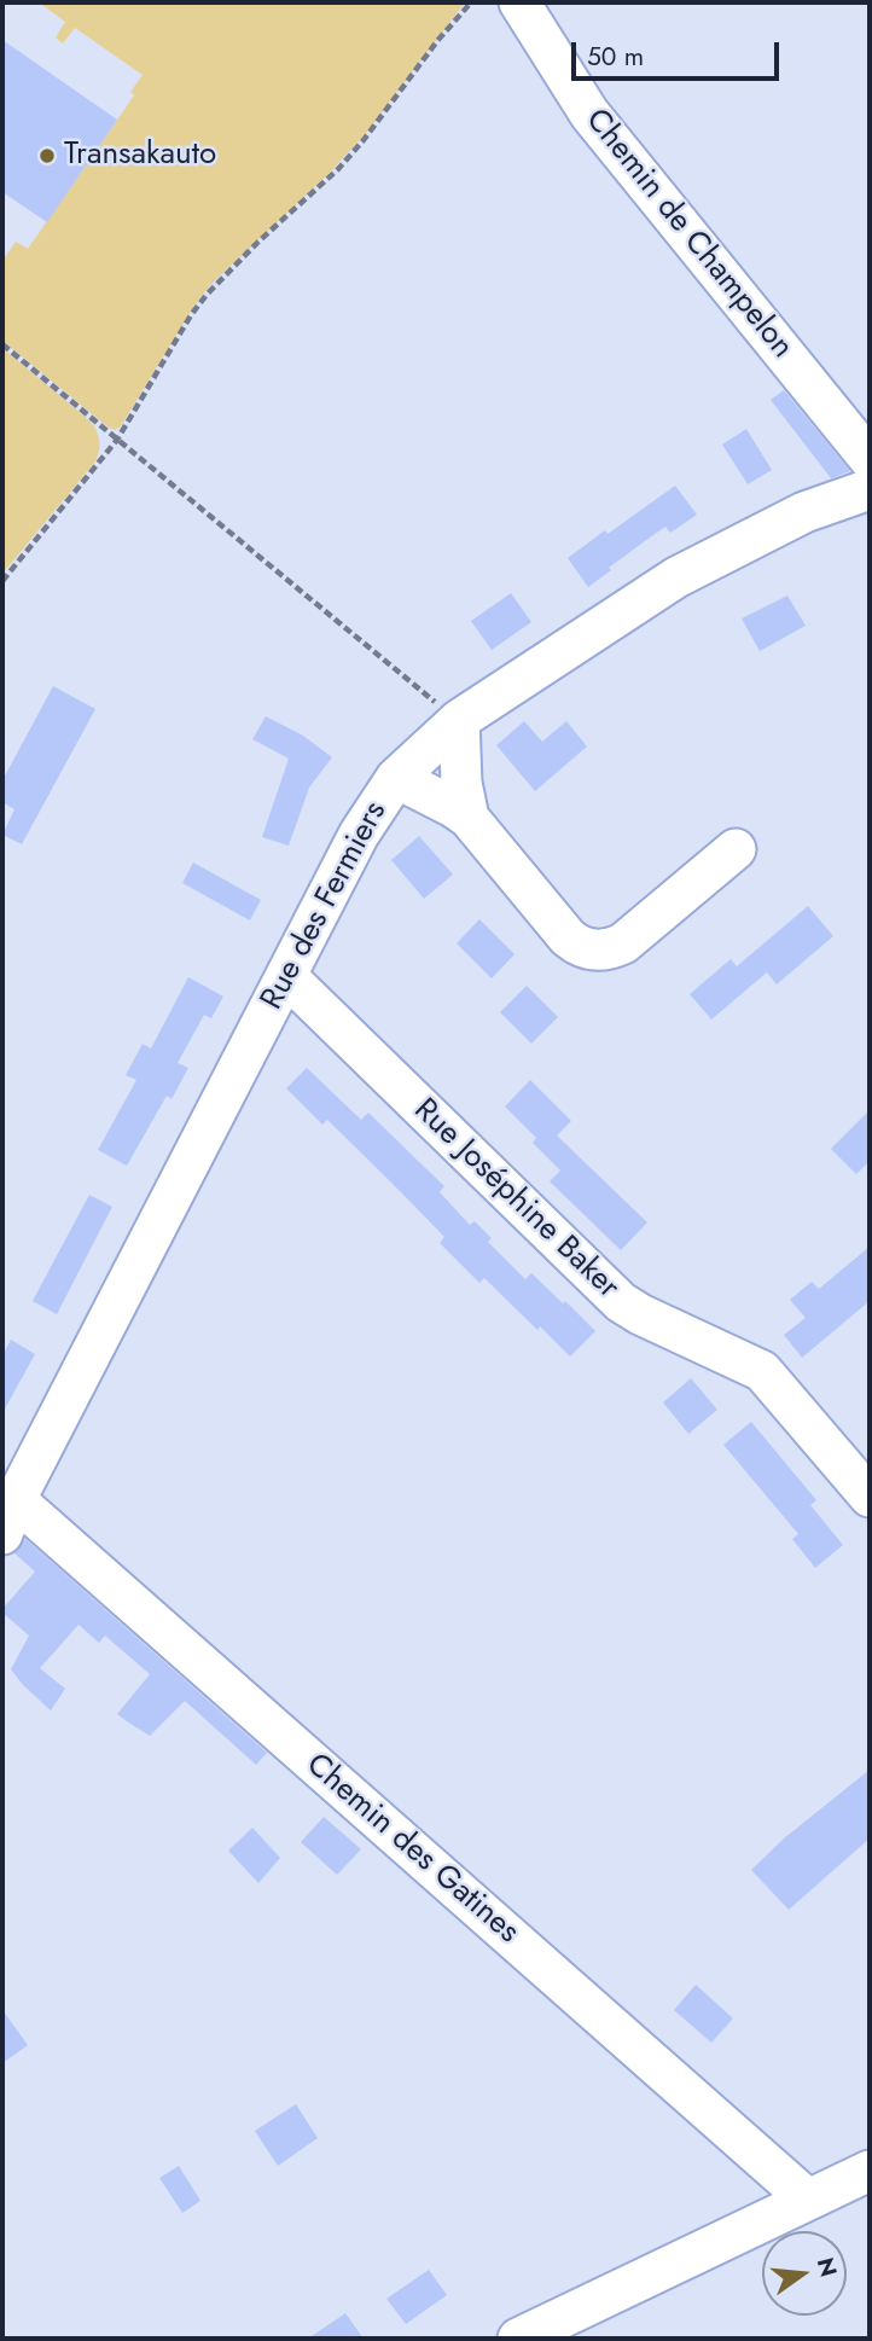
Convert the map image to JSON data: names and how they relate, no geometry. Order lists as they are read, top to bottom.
{
  "streets": {
    "street": [
      "Chemin de Champelon",
      "Rue des Fermiers",
      "Rue Joséphine Baker",
      "Chemin des Gatines"
    ]
  },
  "crossings": [
    ["Rue des Fermiers", "Rue Joséphine Baker"],
    ["Rue des Fermiers", "Chemin des Gatines"]
  ],
  "places": ["Transakauto"],
  "scale_bar": "50 m",
  "north": "right"
}
